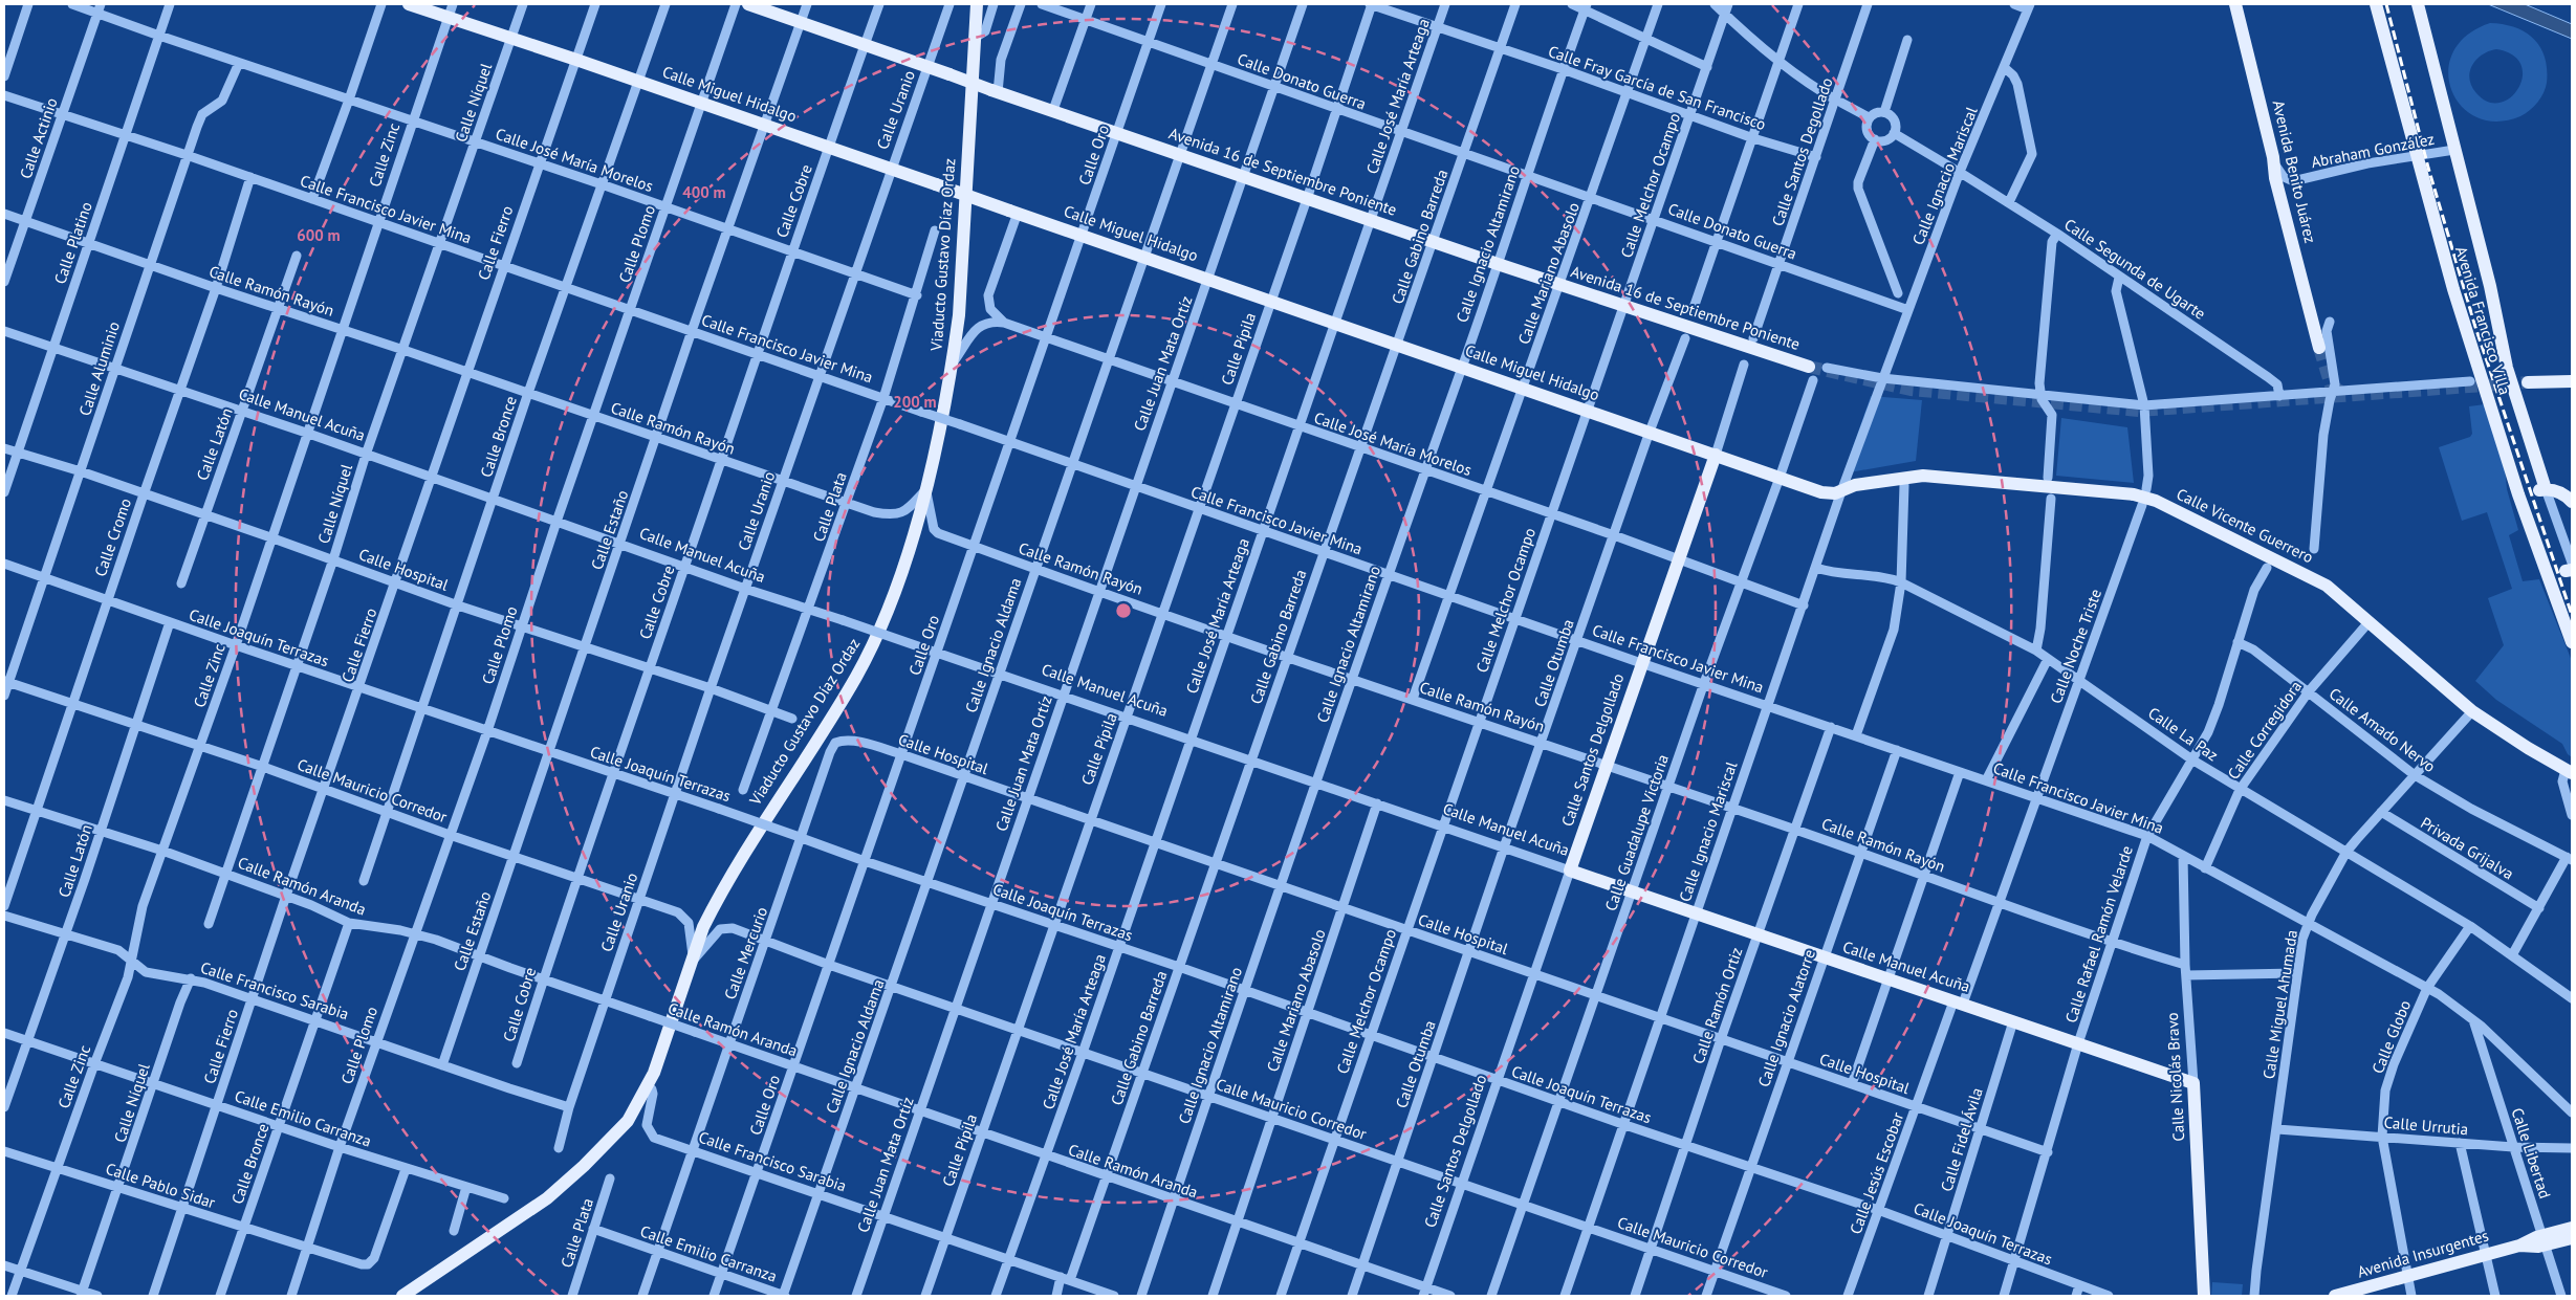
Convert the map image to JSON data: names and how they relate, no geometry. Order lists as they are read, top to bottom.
{
  "streets": {
    "main road": [
      "Calle Miguel Hidalgo",
      "Avenida 16 de Septiembre Poniente",
      "Avenida Benito Juárez",
      "Viaducto Gustavo Díaz Ordaz",
      "Avenida Francisco Villa",
      "Calle Manuel Acuña",
      "Calle Vicente Guerrero",
      "Calle Santos Delgollado",
      "Calle Nicolás Bravo",
      "Avenida Insurgentes"
    ],
    "street": [
      "Calle Donato Guerra",
      "Calle Fray García de San Francisco",
      "Calle José María Arteaga",
      "Calle Níquel",
      "Calle Uranio",
      "Calle Actinio",
      "Abraham González",
      "Calle Santos Degollado",
      "Calle Zinc",
      "Calle Oro",
      "Calle José María Morelos",
      "Calle Ignacio Mariscal",
      "Calle Melchor Ocampo",
      "Calle Cobre",
      "Calle Francisco Javier Mina",
      "Calle Gabino Barreda",
      "Calle Platino",
      "Calle Fierro",
      "Calle Plomo",
      "Calle Ignacio Altamirano",
      "Calle Segunda de Ugarte",
      "Calle Mariano Abasolo",
      "Calle Ramón Rayón",
      "Calle Pípila",
      "Calle Juan Mata Ortíz",
      "Calle Aluminio",
      "Calle Bronce",
      "Calle Latón",
      "Calle Plata",
      "Calle Estaño",
      "Calle Cromo",
      "Calle Hospital",
      "Calle Joaquín Terrazas",
      "Calle Ignacio Aldama",
      "Calle Noche Triste",
      "Calle Otumba",
      "Calle Corregidora",
      "Calle Amado Nervo",
      "Calle La Paz",
      "Calle Mauricio Corredor",
      "Calle Guadalupe Victoria",
      "Privada Grijalva",
      "Calle Ramón Aranda",
      "Calle Rafael Ramón Velarde",
      "Calle Mercurio",
      "Calle Francisco Sarabia",
      "Calle Miguel Ahumada",
      "Calle Ramón Ortiz",
      "Calle Ignacio Alatorre",
      "Calle Globo",
      "Calle Emilio Carranza",
      "Calle Urrutia",
      "Calle Fidel Ávila",
      "Calle Libertad",
      "Calle Jesús Escobar",
      "Calle Pablo Sidar"
    ]
  },
  "crossings": [
    ["Calle Donato Guerra", "Calle José María Arteaga"],
    ["Calle Donato Guerra", "Calle Santos Degollado"],
    ["Calle Donato Guerra", "Calle Oro"],
    ["Calle Donato Guerra", "Calle Ignacio Mariscal"],
    ["Calle Donato Guerra", "Calle Melchor Ocampo"],
    ["Calle Donato Guerra", "Calle Gabino Barreda"],
    ["Calle Donato Guerra", "Calle Ignacio Altamirano"],
    ["Calle Donato Guerra", "Calle Mariano Abasolo"],
    ["Calle Donato Guerra", "Calle Pípila"],
    ["Calle Donato Guerra", "Calle Juan Mata Ortíz"],
    ["Calle Donato Guerra", "Calle Ignacio Aldama"],
    ["Calle Fray García de San Francisco", "Calle José María Arteaga"],
    ["Calle Fray García de San Francisco", "Calle Santos Degollado"],
    ["Calle Fray García de San Francisco", "Calle Melchor Ocampo"],
    ["Calle Fray García de San Francisco", "Calle Gabino Barreda"],
    ["Calle Fray García de San Francisco", "Calle Ignacio Altamirano"],
    ["Calle Fray García de San Francisco", "Calle Mariano Abasolo"],
    ["Calle Fray García de San Francisco", "Calle Pípila"],
    ["Calle Miguel Hidalgo", "Calle José María Arteaga"],
    ["Calle Miguel Hidalgo", "Calle Níquel"],
    ["Calle Miguel Hidalgo", "Calle Uranio"],
    ["Calle Miguel Hidalgo", "Calle Zinc"],
    ["Calle Miguel Hidalgo", "Calle Oro"],
    ["Calle Miguel Hidalgo", "Calle Ignacio Mariscal"],
    ["Calle Miguel Hidalgo", "Calle Melchor Ocampo"],
    ["Calle Miguel Hidalgo", "Calle Cobre"],
    ["Calle Miguel Hidalgo", "Calle Gabino Barreda"],
    ["Calle Miguel Hidalgo", "Calle Fierro"],
    ["Calle Miguel Hidalgo", "Calle Plomo"],
    ["Calle Miguel Hidalgo", "Calle Ignacio Altamirano"],
    ["Calle Miguel Hidalgo", "Calle Mariano Abasolo"],
    ["Calle Miguel Hidalgo", "Calle Pípila"],
    ["Calle Miguel Hidalgo", "Calle Juan Mata Ortíz"],
    ["Calle Miguel Hidalgo", "Calle Bronce"],
    ["Calle Miguel Hidalgo", "Calle Vicente Guerrero"],
    ["Calle Miguel Hidalgo", "Calle Estaño"],
    ["Calle Miguel Hidalgo", "Calle Ignacio Aldama"],
    ["Calle Miguel Hidalgo", "Calle Otumba"],
    ["Calle Miguel Hidalgo", "Calle Santos Delgollado"],
    ["Calle Miguel Hidalgo", "Calle Guadalupe Victoria"],
    ["Calle José María Arteaga", "Calle José María Morelos"],
    ["Calle José María Arteaga", "Avenida 16 de Septiembre Poniente"],
    ["Calle José María Arteaga", "Calle Francisco Javier Mina"],
    ["Calle José María Arteaga", "Calle Ramón Rayón"],
    ["Calle José María Arteaga", "Calle Manuel Acuña"],
    ["Calle José María Arteaga", "Calle Hospital"],
    ["Calle José María Arteaga", "Calle Joaquín Terrazas"],
    ["Calle José María Arteaga", "Calle Mauricio Corredor"],
    ["Calle José María Arteaga", "Calle Ramón Aranda"],
    ["Calle José María Arteaga", "Calle Francisco Sarabia"],
    ["Calle Níquel", "Calle José María Morelos"],
    ["Calle Níquel", "Calle Francisco Javier Mina"],
    ["Calle Níquel", "Calle Ramón Rayón"],
    ["Calle Níquel", "Calle Manuel Acuña"],
    ["Calle Níquel", "Calle Hospital"],
    ["Calle Níquel", "Calle Joaquín Terrazas"],
    ["Calle Níquel", "Calle Mauricio Corredor"],
    ["Calle Níquel", "Calle Ramón Aranda"],
    ["Calle Níquel", "Calle Francisco Sarabia"],
    ["Calle Níquel", "Calle Emilio Carranza"],
    ["Calle Níquel", "Calle Pablo Sidar"],
    ["Calle Uranio", "Calle José María Morelos"],
    ["Calle Uranio", "Avenida 16 de Septiembre Poniente"],
    ["Calle Uranio", "Calle Francisco Javier Mina"],
    ["Calle Uranio", "Calle Ramón Rayón"],
    ["Calle Uranio", "Calle Manuel Acuña"],
    ["Calle Uranio", "Calle Hospital"],
    ["Calle Uranio", "Calle Joaquín Terrazas"],
    ["Calle Uranio", "Calle Mauricio Corredor"],
    ["Calle Uranio", "Calle Ramón Aranda"],
    ["Calle Uranio", "Calle Francisco Sarabia"],
    ["Calle Actinio", "Calle José María Morelos"],
    ["Calle Actinio", "Calle Francisco Javier Mina"],
    ["Calle Actinio", "Calle Ramón Rayón"],
    ["Abraham González", "Avenida Benito Juárez"],
    ["Abraham González", "Avenida Francisco Villa"],
    ["Calle Zinc", "Calle José María Morelos"],
    ["Calle Zinc", "Calle Francisco Javier Mina"],
    ["Calle Zinc", "Calle Ramón Rayón"],
    ["Calle Zinc", "Calle Manuel Acuña"],
    ["Calle Zinc", "Calle Hospital"],
    ["Calle Zinc", "Calle Joaquín Terrazas"],
    ["Calle Zinc", "Calle Mauricio Corredor"],
    ["Calle Zinc", "Calle Ramón Aranda"],
    ["Calle Zinc", "Calle Francisco Sarabia"],
    ["Calle Zinc", "Calle Emilio Carranza"],
    ["Calle Zinc", "Calle Pablo Sidar"],
    ["Calle Oro", "Calle José María Morelos"],
    ["Calle Oro", "Avenida 16 de Septiembre Poniente"],
    ["Calle Oro", "Calle Francisco Javier Mina"],
    ["Calle Oro", "Calle Ramón Rayón"],
    ["Calle Oro", "Calle Manuel Acuña"],
    ["Calle Oro", "Calle Hospital"],
    ["Calle Oro", "Calle Joaquín Terrazas"],
    ["Calle Oro", "Calle Mauricio Corredor"],
    ["Calle Oro", "Calle Ramón Aranda"],
    ["Calle Oro", "Calle Francisco Sarabia"],
    ["Calle Oro", "Calle Emilio Carranza"],
    ["Calle José María Morelos", "Calle Ignacio Mariscal"],
    ["Calle José María Morelos", "Calle Melchor Ocampo"],
    ["Calle José María Morelos", "Calle Cobre"],
    ["Calle José María Morelos", "Calle Gabino Barreda"],
    ["Calle José María Morelos", "Calle Platino"],
    ["Calle José María Morelos", "Calle Fierro"],
    ["Calle José María Morelos", "Calle Plomo"],
    ["Calle José María Morelos", "Calle Ignacio Altamirano"],
    ["Calle José María Morelos", "Calle Mariano Abasolo"],
    ["Calle José María Morelos", "Calle Pípila"],
    ["Calle José María Morelos", "Calle Juan Mata Ortíz"],
    ["Calle José María Morelos", "Calle Aluminio"],
    ["Calle José María Morelos", "Calle Bronce"],
    ["Calle José María Morelos", "Calle Plata"],
    ["Calle José María Morelos", "Calle Estaño"],
    ["Calle José María Morelos", "Calle Ignacio Aldama"],
    ["Calle José María Morelos", "Calle Otumba"],
    ["Calle José María Morelos", "Calle Santos Delgollado"],
    ["Calle José María Morelos", "Calle Guadalupe Victoria"],
    ["Avenida 16 de Septiembre Poniente", "Calle Melchor Ocampo"],
    ["Avenida 16 de Septiembre Poniente", "Calle Cobre"],
    ["Avenida 16 de Septiembre Poniente", "Calle Gabino Barreda"],
    ["Avenida 16 de Septiembre Poniente", "Calle Ignacio Altamirano"],
    ["Avenida 16 de Septiembre Poniente", "Calle Mariano Abasolo"],
    ["Avenida 16 de Septiembre Poniente", "Calle Pípila"],
    ["Avenida 16 de Septiembre Poniente", "Calle Juan Mata Ortíz"],
    ["Avenida 16 de Septiembre Poniente", "Calle Estaño"],
    ["Avenida 16 de Septiembre Poniente", "Calle Ignacio Aldama"],
    ["Avenida 16 de Septiembre Poniente", "Calle Guadalupe Victoria"],
    ["Calle Ignacio Mariscal", "Calle Francisco Javier Mina"],
    ["Calle Ignacio Mariscal", "Calle Ramón Rayón"],
    ["Calle Ignacio Mariscal", "Calle Manuel Acuña"],
    ["Calle Ignacio Mariscal", "Calle Vicente Guerrero"],
    ["Calle Ignacio Mariscal", "Calle Hospital"],
    ["Calle Ignacio Mariscal", "Calle Joaquín Terrazas"],
    ["Calle Ignacio Mariscal", "Calle La Paz"],
    ["Calle Ignacio Mariscal", "Calle Mauricio Corredor"],
    ["Calle Melchor Ocampo", "Calle Francisco Javier Mina"],
    ["Calle Melchor Ocampo", "Calle Ramón Rayón"],
    ["Calle Melchor Ocampo", "Calle Manuel Acuña"],
    ["Calle Melchor Ocampo", "Calle Hospital"],
    ["Calle Melchor Ocampo", "Calle Joaquín Terrazas"],
    ["Calle Melchor Ocampo", "Calle Mauricio Corredor"],
    ["Calle Melchor Ocampo", "Calle Ramón Aranda"],
    ["Calle Cobre", "Calle Francisco Javier Mina"],
    ["Calle Cobre", "Calle Ramón Rayón"],
    ["Calle Cobre", "Calle Manuel Acuña"],
    ["Calle Cobre", "Calle Hospital"],
    ["Calle Cobre", "Calle Joaquín Terrazas"],
    ["Calle Cobre", "Calle Mauricio Corredor"],
    ["Calle Cobre", "Calle Ramón Aranda"],
    ["Calle Francisco Javier Mina", "Calle Gabino Barreda"],
    ["Calle Francisco Javier Mina", "Calle Platino"],
    ["Calle Francisco Javier Mina", "Calle Fierro"],
    ["Calle Francisco Javier Mina", "Calle Plomo"],
    ["Calle Francisco Javier Mina", "Calle Ignacio Altamirano"],
    ["Calle Francisco Javier Mina", "Calle Mariano Abasolo"],
    ["Calle Francisco Javier Mina", "Calle Pípila"],
    ["Calle Francisco Javier Mina", "Calle Juan Mata Ortíz"],
    ["Calle Francisco Javier Mina", "Calle Aluminio"],
    ["Calle Francisco Javier Mina", "Calle Bronce"],
    ["Calle Francisco Javier Mina", "Calle Plata"],
    ["Calle Francisco Javier Mina", "Calle Estaño"],
    ["Calle Francisco Javier Mina", "Calle Cromo"],
    ["Calle Francisco Javier Mina", "Calle Ignacio Aldama"],
    ["Calle Francisco Javier Mina", "Calle Noche Triste"],
    ["Calle Francisco Javier Mina", "Calle Otumba"],
    ["Calle Francisco Javier Mina", "Calle Corregidora"],
    ["Calle Francisco Javier Mina", "Calle Santos Delgollado"],
    ["Calle Francisco Javier Mina", "Calle Guadalupe Victoria"],
    ["Calle Francisco Javier Mina", "Calle Rafael Ramón Velarde"],
    ["Calle Francisco Javier Mina", "Calle Miguel Ahumada"],
    ["Calle Francisco Javier Mina", "Calle Ramón Ortiz"],
    ["Calle Francisco Javier Mina", "Calle Ignacio Alatorre"],
    ["Calle Francisco Javier Mina", "Calle Globo"],
    ["Calle Francisco Javier Mina", "Calle Nicolás Bravo"],
    ["Calle Francisco Javier Mina", "Calle Libertad"],
    ["Calle Francisco Javier Mina", "Calle Jesús Escobar"],
    ["Calle Gabino Barreda", "Calle Ramón Rayón"],
    ["Calle Gabino Barreda", "Calle Manuel Acuña"],
    ["Calle Gabino Barreda", "Calle Hospital"],
    ["Calle Gabino Barreda", "Calle Joaquín Terrazas"],
    ["Calle Gabino Barreda", "Calle Mauricio Corredor"],
    ["Calle Gabino Barreda", "Calle Ramón Aranda"],
    ["Calle Gabino Barreda", "Calle Francisco Sarabia"],
    ["Calle Platino", "Calle Ramón Rayón"],
    ["Calle Platino", "Calle Manuel Acuña"],
    ["Calle Platino", "Calle Hospital"],
    ["Calle Fierro", "Calle Ramón Rayón"],
    ["Calle Fierro", "Calle Manuel Acuña"],
    ["Calle Fierro", "Calle Hospital"],
    ["Calle Fierro", "Calle Joaquín Terrazas"],
    ["Calle Fierro", "Calle Mauricio Corredor"],
    ["Calle Fierro", "Calle Ramón Aranda"],
    ["Calle Fierro", "Calle Francisco Sarabia"],
    ["Calle Fierro", "Calle Emilio Carranza"],
    ["Calle Fierro", "Calle Pablo Sidar"],
    ["Calle Plomo", "Calle Ramón Rayón"],
    ["Calle Plomo", "Calle Manuel Acuña"],
    ["Calle Plomo", "Calle Hospital"],
    ["Calle Plomo", "Calle Joaquín Terrazas"],
    ["Calle Plomo", "Calle Mauricio Corredor"],
    ["Calle Plomo", "Calle Ramón Aranda"],
    ["Calle Plomo", "Calle Francisco Sarabia"],
    ["Calle Plomo", "Calle Emilio Carranza"],
    ["Calle Plomo", "Calle Pablo Sidar"],
    ["Calle Ignacio Altamirano", "Calle Ramón Rayón"],
    ["Calle Ignacio Altamirano", "Calle Manuel Acuña"],
    ["Calle Ignacio Altamirano", "Calle Hospital"],
    ["Calle Ignacio Altamirano", "Calle Joaquín Terrazas"],
    ["Calle Ignacio Altamirano", "Calle Mauricio Corredor"],
    ["Calle Ignacio Altamirano", "Calle Ramón Aranda"],
    ["Viaducto Gustavo Díaz Ordaz", "Calle Ramón Rayón"],
    ["Viaducto Gustavo Díaz Ordaz", "Calle Mauricio Corredor"],
    ["Viaducto Gustavo Díaz Ordaz", "Calle Francisco Sarabia"],
    ["Calle Mariano Abasolo", "Calle Ramón Rayón"],
    ["Calle Mariano Abasolo", "Calle Manuel Acuña"],
    ["Calle Mariano Abasolo", "Calle Hospital"],
    ["Calle Mariano Abasolo", "Calle Joaquín Terrazas"],
    ["Calle Mariano Abasolo", "Calle Mauricio Corredor"],
    ["Calle Mariano Abasolo", "Calle Ramón Aranda"],
    ["Calle Ramón Rayón", "Calle Pípila"],
    ["Calle Ramón Rayón", "Calle Juan Mata Ortíz"],
    ["Calle Ramón Rayón", "Calle Aluminio"],
    ["Calle Ramón Rayón", "Calle Bronce"],
    ["Calle Ramón Rayón", "Calle Latón"],
    ["Calle Ramón Rayón", "Calle Plata"],
    ["Calle Ramón Rayón", "Calle Estaño"],
    ["Calle Ramón Rayón", "Calle Cromo"],
    ["Calle Ramón Rayón", "Calle Ignacio Aldama"],
    ["Calle Ramón Rayón", "Calle Otumba"],
    ["Calle Ramón Rayón", "Calle Santos Delgollado"],
    ["Calle Ramón Rayón", "Calle Guadalupe Victoria"],
    ["Calle Ramón Rayón", "Calle Rafael Ramón Velarde"],
    ["Calle Ramón Rayón", "Calle Ramón Ortiz"],
    ["Calle Ramón Rayón", "Calle Ignacio Alatorre"],
    ["Calle Ramón Rayón", "Calle Nicolás Bravo"],
    ["Calle Ramón Rayón", "Calle Jesús Escobar"],
    ["Calle Pípila", "Calle Manuel Acuña"],
    ["Calle Pípila", "Calle Hospital"],
    ["Calle Pípila", "Calle Joaquín Terrazas"],
    ["Calle Pípila", "Calle Mauricio Corredor"],
    ["Calle Pípila", "Calle Ramón Aranda"],
    ["Calle Pípila", "Calle Francisco Sarabia"],
    ["Calle Juan Mata Ortíz", "Calle Manuel Acuña"],
    ["Calle Juan Mata Ortíz", "Calle Hospital"],
    ["Calle Juan Mata Ortíz", "Calle Joaquín Terrazas"],
    ["Calle Juan Mata Ortíz", "Calle Mauricio Corredor"],
    ["Calle Juan Mata Ortíz", "Calle Ramón Aranda"],
    ["Calle Juan Mata Ortíz", "Calle Francisco Sarabia"],
    ["Calle Aluminio", "Calle Manuel Acuña"],
    ["Calle Aluminio", "Calle Hospital"],
    ["Calle Aluminio", "Calle Joaquín Terrazas"],
    ["Calle Aluminio", "Calle Mauricio Corredor"],
    ["Calle Manuel Acuña", "Calle Bronce"],
    ["Calle Manuel Acuña", "Calle Latón"],
    ["Calle Manuel Acuña", "Calle Plata"],
    ["Calle Manuel Acuña", "Calle Estaño"],
    ["Calle Manuel Acuña", "Calle Cromo"],
    ["Calle Manuel Acuña", "Calle Ignacio Aldama"],
    ["Calle Manuel Acuña", "Calle Otumba"],
    ["Calle Manuel Acuña", "Calle Santos Delgollado"],
    ["Calle Manuel Acuña", "Calle Guadalupe Victoria"],
    ["Calle Manuel Acuña", "Calle Rafael Ramón Velarde"],
    ["Calle Manuel Acuña", "Calle Ramón Ortiz"],
    ["Calle Manuel Acuña", "Calle Ignacio Alatorre"],
    ["Calle Manuel Acuña", "Calle Nicolás Bravo"],
    ["Calle Manuel Acuña", "Calle Fidel Ávila"],
    ["Calle Manuel Acuña", "Calle Jesús Escobar"],
    ["Calle Bronce", "Calle Hospital"],
    ["Calle Bronce", "Calle Joaquín Terrazas"],
    ["Calle Bronce", "Calle Mauricio Corredor"],
    ["Calle Bronce", "Calle Ramón Aranda"],
    ["Calle Bronce", "Calle Francisco Sarabia"],
    ["Calle Bronce", "Calle Emilio Carranza"],
    ["Calle Bronce", "Calle Pablo Sidar"],
    ["Calle Latón", "Calle Hospital"],
    ["Calle Latón", "Calle Joaquín Terrazas"],
    ["Calle Latón", "Calle Mauricio Corredor"],
    ["Calle Latón", "Calle Ramón Aranda"],
    ["Calle Latón", "Calle Francisco Sarabia"],
    ["Calle Latón", "Calle Emilio Carranza"],
    ["Calle Plata", "Calle Hospital"],
    ["Calle Plata", "Calle Emilio Carranza"],
    ["Calle Vicente Guerrero", "Calle Corregidora"],
    ["Calle Vicente Guerrero", "Calle Miguel Ahumada"],
    ["Calle Estaño", "Calle Hospital"],
    ["Calle Estaño", "Calle Joaquín Terrazas"],
    ["Calle Estaño", "Calle Mauricio Corredor"],
    ["Calle Estaño", "Calle Ramón Aranda"],
    ["Calle Estaño", "Calle Francisco Sarabia"],
    ["Calle Cromo", "Calle Hospital"],
    ["Calle Cromo", "Calle Joaquín Terrazas"],
    ["Calle Cromo", "Calle Mauricio Corredor"],
    ["Calle Cromo", "Calle Ramón Aranda"],
    ["Calle Hospital", "Calle Ignacio Aldama"],
    ["Calle Hospital", "Calle Otumba"],
    ["Calle Hospital", "Calle Santos Delgollado"],
    ["Calle Hospital", "Calle Guadalupe Victoria"],
    ["Calle Hospital", "Calle Rafael Ramón Velarde"],
    ["Calle Hospital", "Calle Mercurio"],
    ["Calle Hospital", "Calle Ramón Ortiz"],
    ["Calle Hospital", "Calle Ignacio Alatorre"],
    ["Calle Hospital", "Calle Fidel Ávila"],
    ["Calle Hospital", "Calle Jesús Escobar"],
    ["Calle Joaquín Terrazas", "Calle Ignacio Aldama"],
    ["Calle Joaquín Terrazas", "Calle Otumba"],
    ["Calle Joaquín Terrazas", "Calle Santos Delgollado"],
    ["Calle Joaquín Terrazas", "Calle Guadalupe Victoria"],
    ["Calle Joaquín Terrazas", "Calle Rafael Ramón Velarde"],
    ["Calle Joaquín Terrazas", "Calle Mercurio"],
    ["Calle Joaquín Terrazas", "Calle Ramón Ortiz"],
    ["Calle Joaquín Terrazas", "Calle Ignacio Alatorre"],
    ["Calle Joaquín Terrazas", "Calle Fidel Ávila"],
    ["Calle Joaquín Terrazas", "Calle Jesús Escobar"],
    ["Calle Ignacio Aldama", "Calle Mauricio Corredor"],
    ["Calle Ignacio Aldama", "Calle Ramón Aranda"],
    ["Calle Ignacio Aldama", "Calle Francisco Sarabia"],
    ["Calle Ignacio Aldama", "Calle Emilio Carranza"],
    ["Calle Noche Triste", "Calle La Paz"],
    ["Calle Noche Triste", "Calle Jesús Escobar"],
    ["Calle Otumba", "Calle Mauricio Corredor"],
    ["Calle Otumba", "Calle Ramón Aranda"],
    ["Calle Corregidora", "Calle Amado Nervo"],
    ["Calle Corregidora", "Calle La Paz"],
    ["Calle Amado Nervo", "Calle Rafael Ramón Velarde"],
    ["Calle Amado Nervo", "Calle Miguel Ahumada"],
    ["Calle La Paz", "Calle Rafael Ramón Velarde"],
    ["Calle La Paz", "Calle Miguel Ahumada"],
    ["Calle La Paz", "Calle Globo"],
    ["Calle Santos Delgollado", "Calle Mauricio Corredor"],
    ["Calle Santos Delgollado", "Calle Ramón Aranda"],
    ["Calle Mauricio Corredor", "Calle Guadalupe Victoria"],
    ["Calle Mauricio Corredor", "Calle Mercurio"],
    ["Calle Mauricio Corredor", "Calle Ramón Ortiz"],
    ["Calle Mauricio Corredor", "Calle Ignacio Alatorre"],
    ["Privada Grijalva", "Calle Miguel Ahumada"],
    ["Calle Ramón Aranda", "Calle Mercurio"],
    ["Calle Mercurio", "Calle Francisco Sarabia"],
    ["Calle Mercurio", "Calle Emilio Carranza"],
    ["Calle Miguel Ahumada", "Calle Urrutia"],
    ["Calle Globo", "Calle Urrutia"],
    ["Calle Globo", "Avenida Insurgentes"],
    ["Calle Emilio Carranza", "Calle Pablo Sidar"],
    ["Calle Urrutia", "Calle Libertad"],
    ["Calle Libertad", "Avenida Insurgentes"]
  ],
  "rings": ["400 m", "600 m", "200 m"]
}
